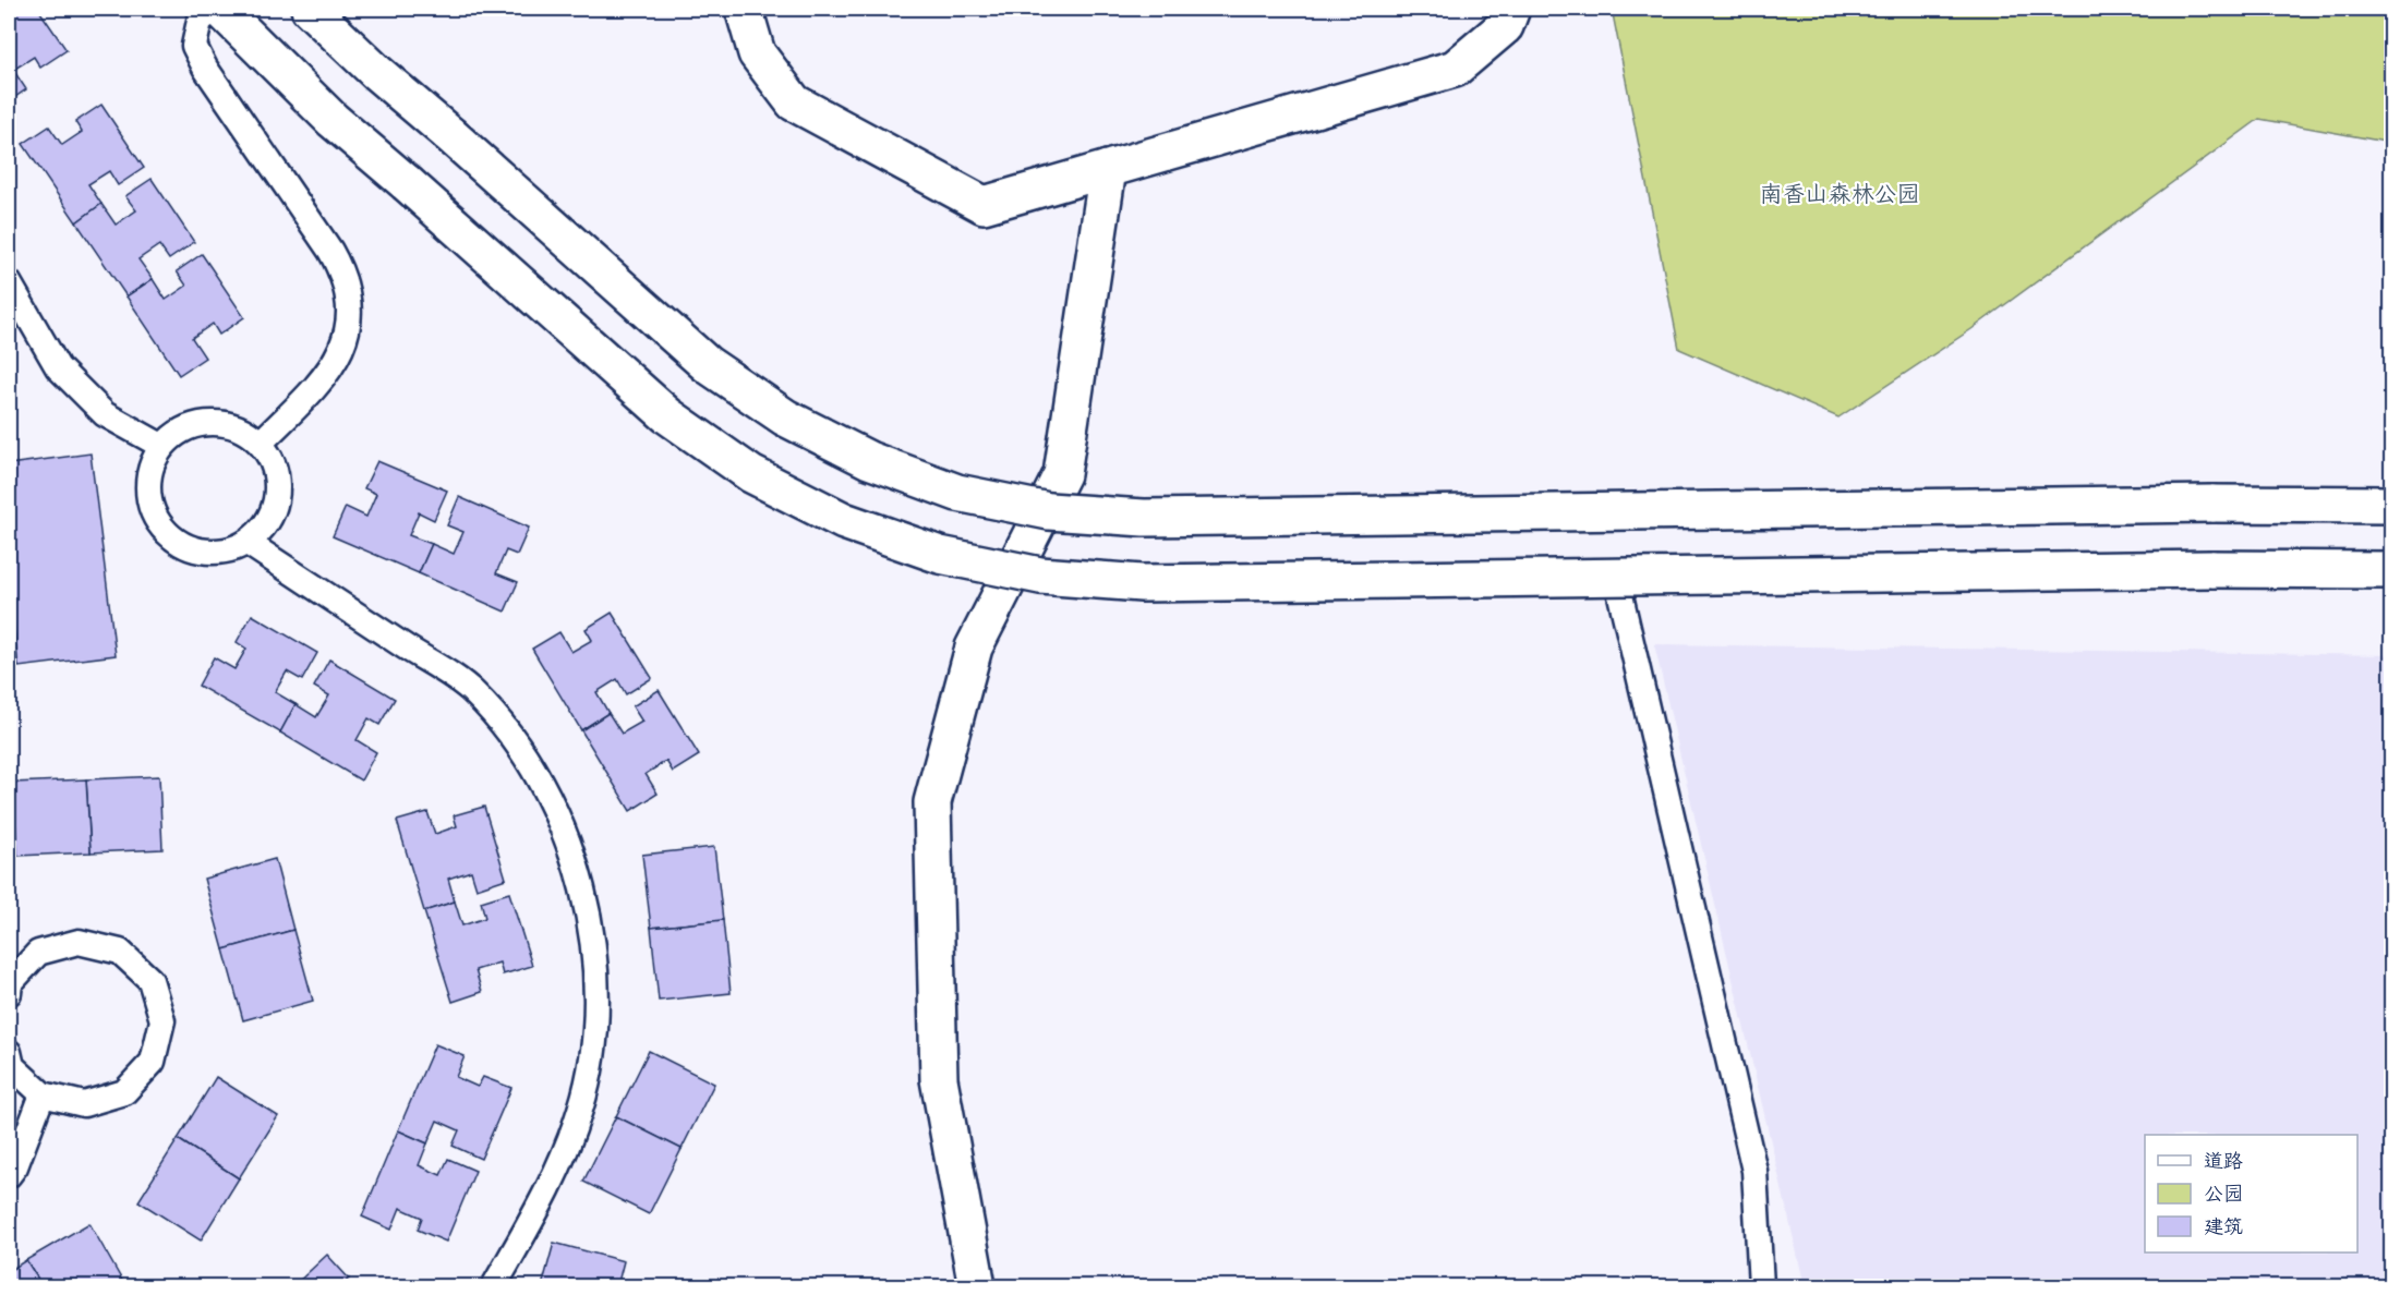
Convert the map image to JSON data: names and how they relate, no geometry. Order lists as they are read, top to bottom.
{
  "parks": ["南香山森林公园"],
  "legend": ["道路", "公园", "建筑"]
}
